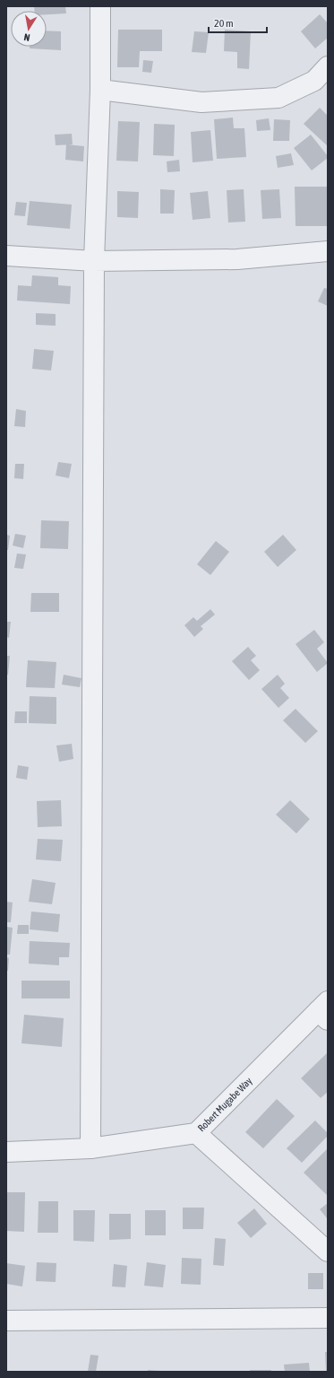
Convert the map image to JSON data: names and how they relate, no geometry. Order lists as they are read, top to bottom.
{
  "streets": {
    "street": ["Robert Mugabe Way"]
  },
  "scale_bar": "20 m",
  "north": "bottom"
}
